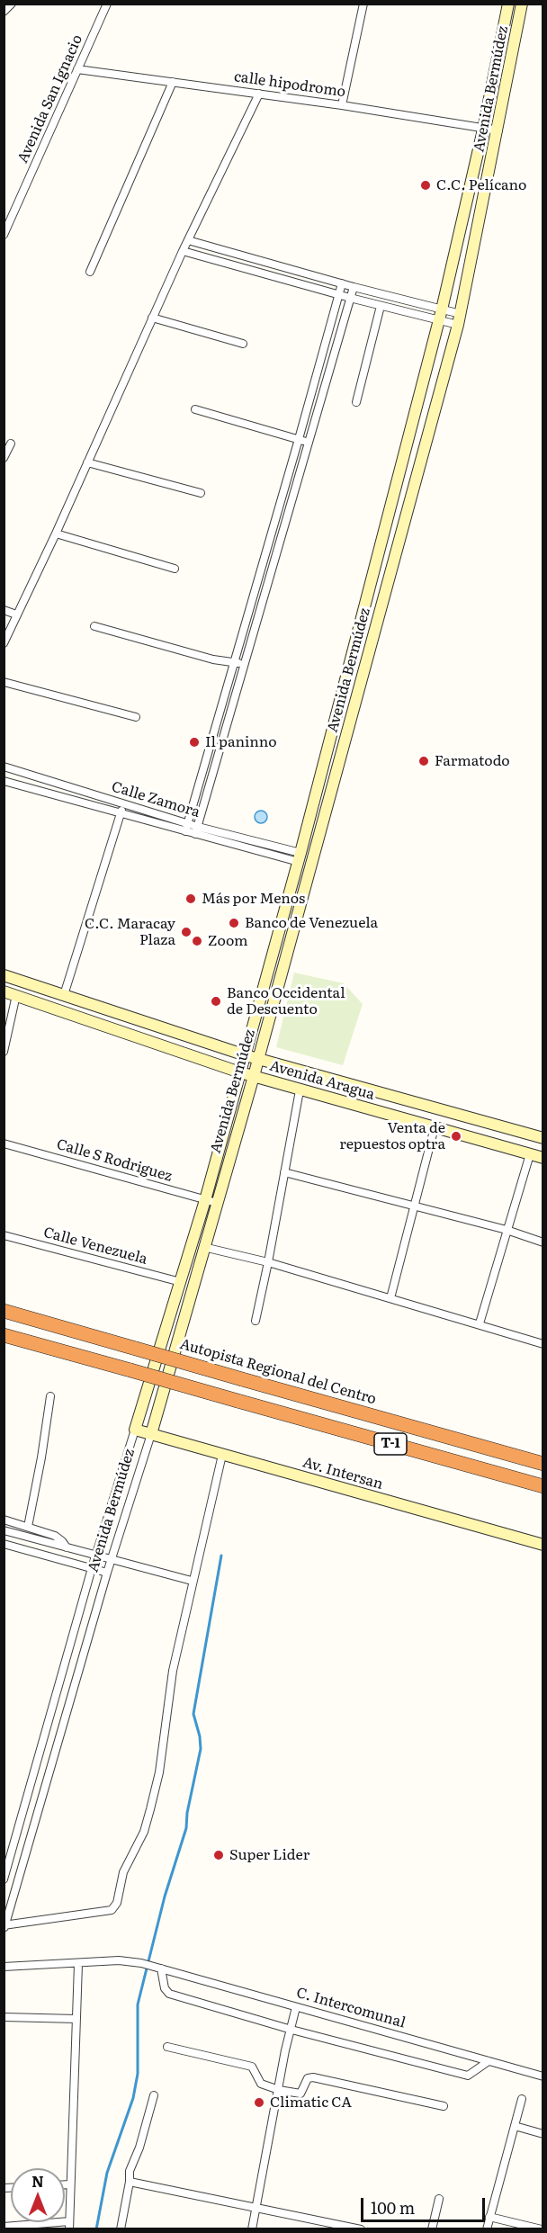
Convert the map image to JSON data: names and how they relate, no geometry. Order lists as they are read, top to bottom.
{
  "streets": {
    "highway": ["Autopista Regional del Centro", "T-1"],
    "street": [
      "calle hipodromo",
      "Avenida Bermúdez",
      "Avenida San Ignacio",
      "Calle Zamora",
      "Avenida Aragua",
      "Calle S Rodriguez",
      "Calle Venezuela",
      "Av. Intersan",
      "C. Intercomunal"
    ]
  },
  "crossings": [
    ["calle hipodromo", "Avenida Bermúdez"],
    ["calle hipodromo", "Avenida San Ignacio"],
    ["Avenida Bermúdez", "Calle Zamora"],
    ["Avenida Bermúdez", "Avenida Aragua"],
    ["Avenida Bermúdez", "Calle S Rodriguez"],
    ["Avenida Bermúdez", "Calle Venezuela"],
    ["Avenida Bermúdez", "Av. Intersan"]
  ],
  "places": [
    "C.C. Pelícano",
    "Il paninno",
    "Farmatodo",
    "Más por Menos",
    "Banco de Venezuela",
    "C.C. Maracay Plaza",
    "Zoom",
    "Banco Occidental de Descuento",
    "Venta de repuestos optra",
    "Super Lider",
    "Climatic CA"
  ],
  "scale_bar": "100 m",
  "north": "top"
}
